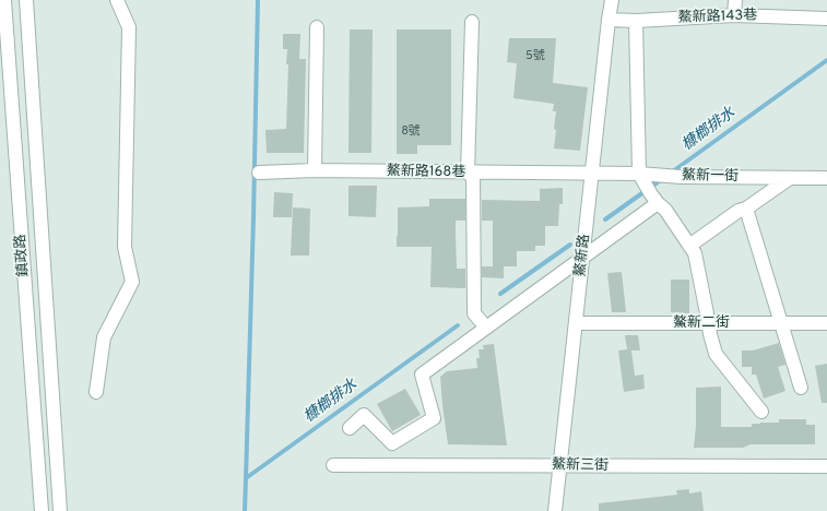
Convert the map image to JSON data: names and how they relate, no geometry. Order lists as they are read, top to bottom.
{
  "streets": {
    "street": [
      "鰲新路143巷",
      "鰲新路168巷",
      "鰲新一街",
      "鎮政路",
      "鰲新路",
      "鰲新二街",
      "鰲新三街"
    ]
  },
  "crossings": [
    ["鰲新路143巷", "鰲新路"],
    ["鰲新路168巷", "鰲新一街"],
    ["鰲新路168巷", "鰲新路"],
    ["鰲新一街", "鰲新路"],
    ["鰲新路", "鰲新二街"],
    ["鰲新路", "鰲新三街"]
  ],
  "water": ["槺榔排水"],
  "house_numbers": ["5號", "8號"]
}
